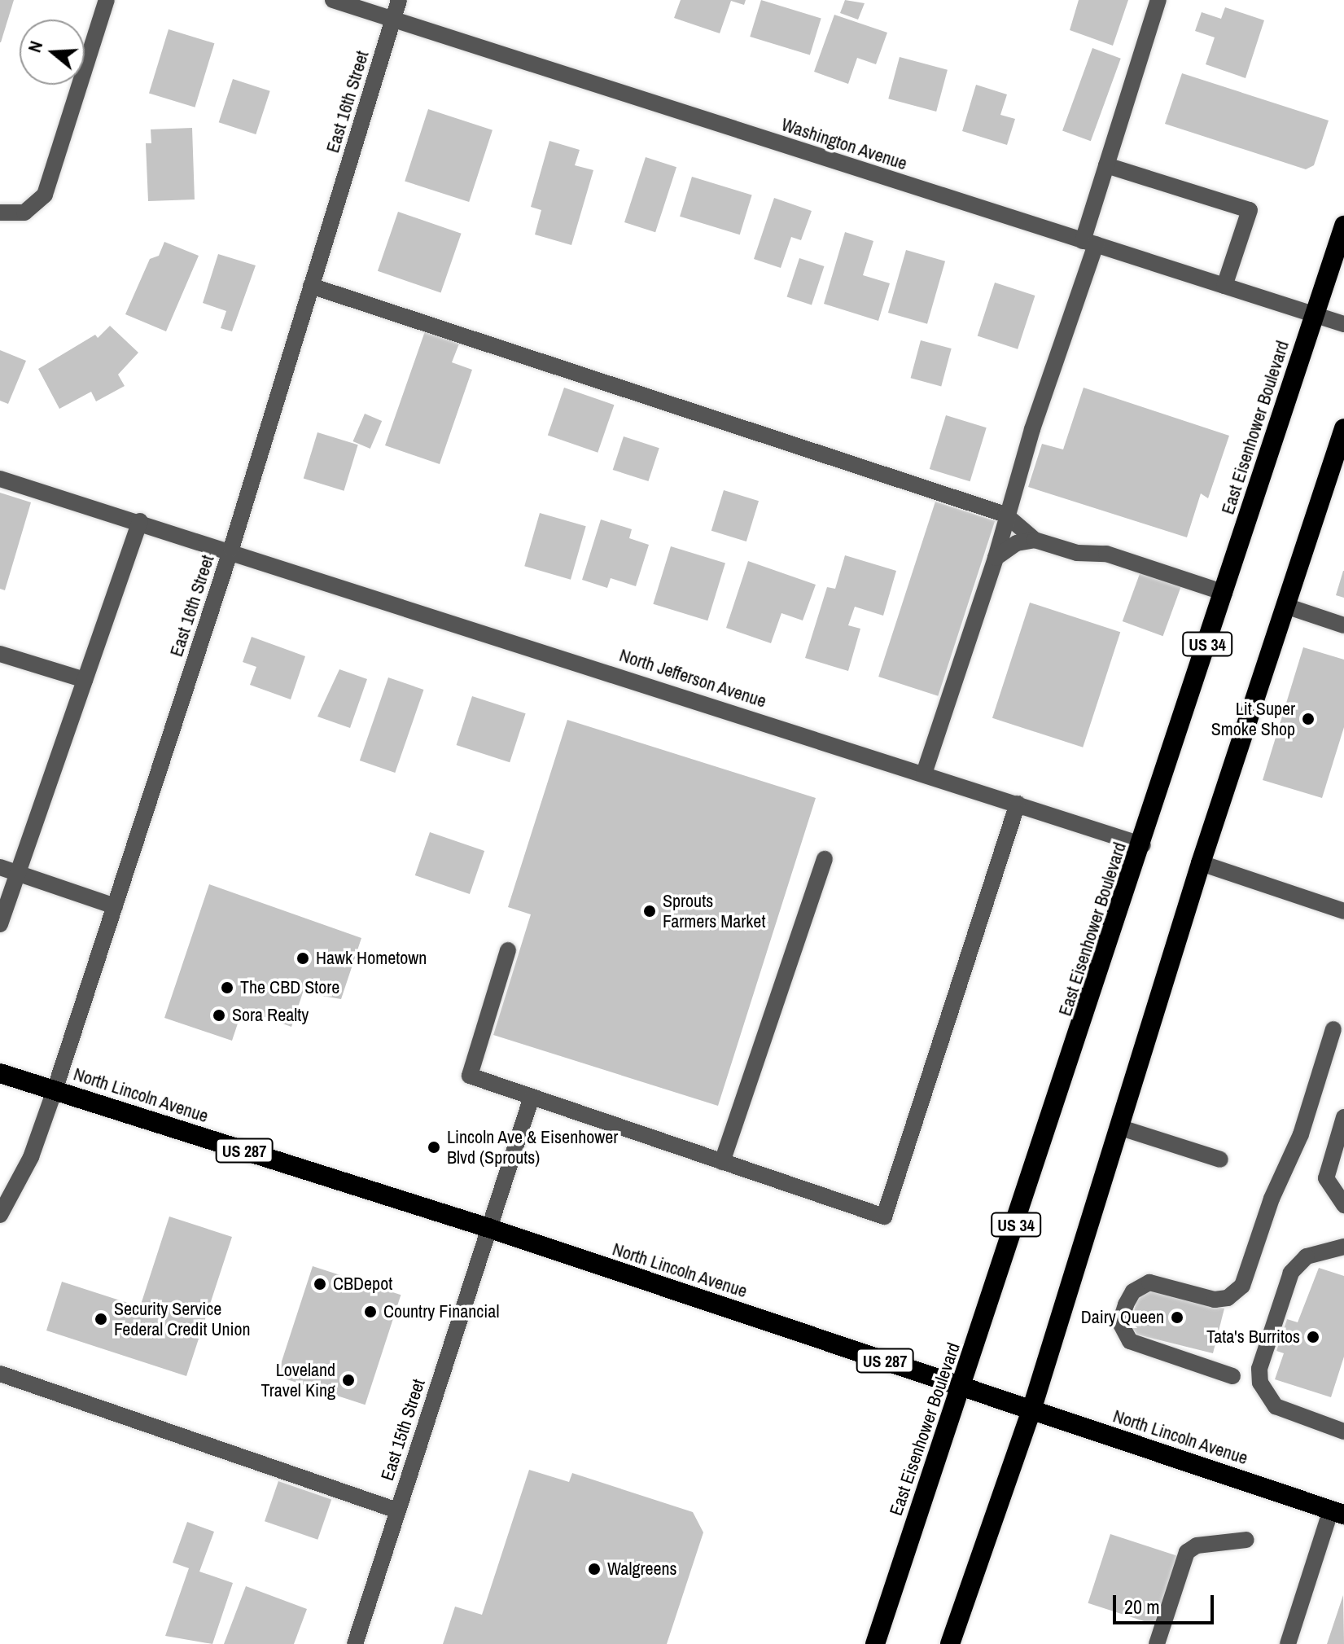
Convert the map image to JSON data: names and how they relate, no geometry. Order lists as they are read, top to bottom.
{
  "streets": {
    "highway": [
      "East Eisenhower Boulevard",
      "US 34",
      "North Lincoln Avenue",
      "US 287"
    ],
    "street": [
      "East 16th Street",
      "Washington Avenue",
      "North Jefferson Avenue",
      "East 15th Street"
    ]
  },
  "crossings": [
    ["East 16th Street", "Washington Avenue"],
    ["East 16th Street", "North Jefferson Avenue"],
    ["East 16th Street", "North Lincoln Avenue"],
    ["Washington Avenue", "East Eisenhower Boulevard"],
    ["East Eisenhower Boulevard", "North Jefferson Avenue"],
    ["East Eisenhower Boulevard", "North Lincoln Avenue"],
    ["North Lincoln Avenue", "East 15th Street"]
  ],
  "places": [
    "Lit Super Smoke Shop",
    "Sprouts Farmers Market",
    "Hawk Hometown",
    "The CBD Store",
    "Sora Realty",
    "Lincoln Ave & Eisenhower Blvd (Sprouts)",
    "CBDepot",
    "Country Financial",
    "Dairy Queen",
    "Security Service Federal Credit Union",
    "Tata's Burritos",
    "Loveland Travel King",
    "Walgreens"
  ],
  "scale_bar": "20 m",
  "north": "left"
}
